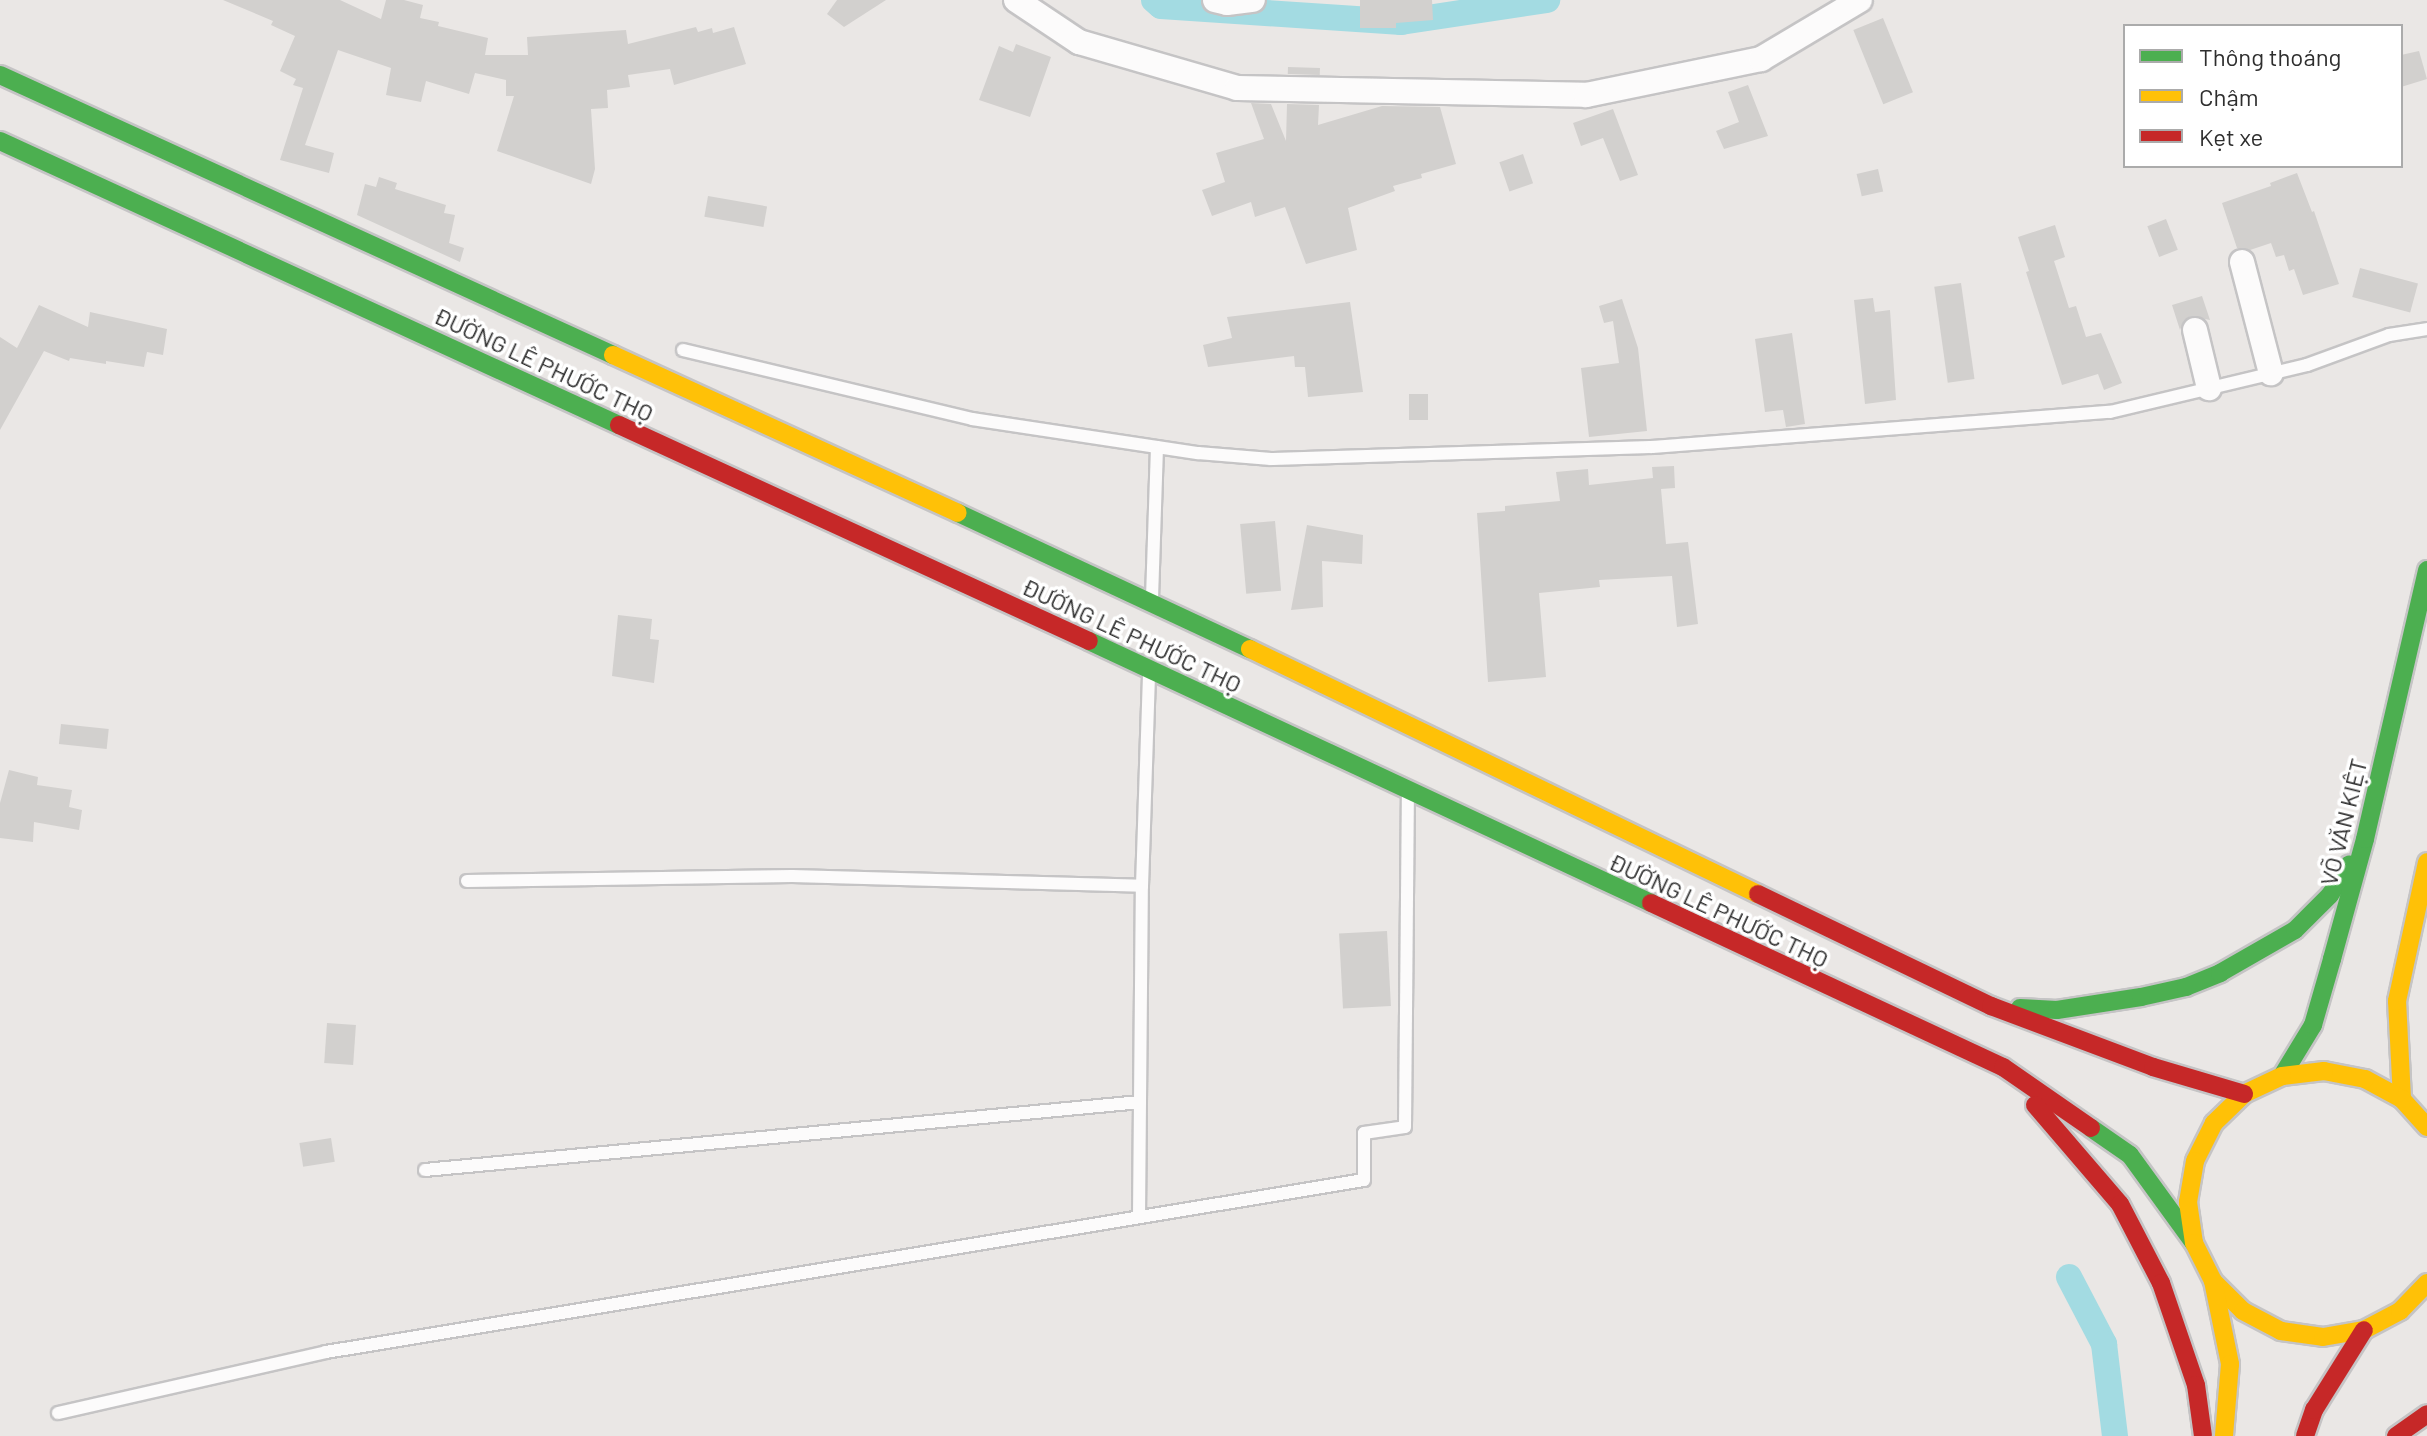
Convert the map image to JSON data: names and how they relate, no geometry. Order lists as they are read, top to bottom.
{
  "streets": {
    "street": ["ĐƯỜNG LÊ PHƯỚC THỌ", "VÕ VĂN KIỆT"]
  },
  "legend": ["Thông thoáng", "Chậm", "Kẹt xe"]
}
